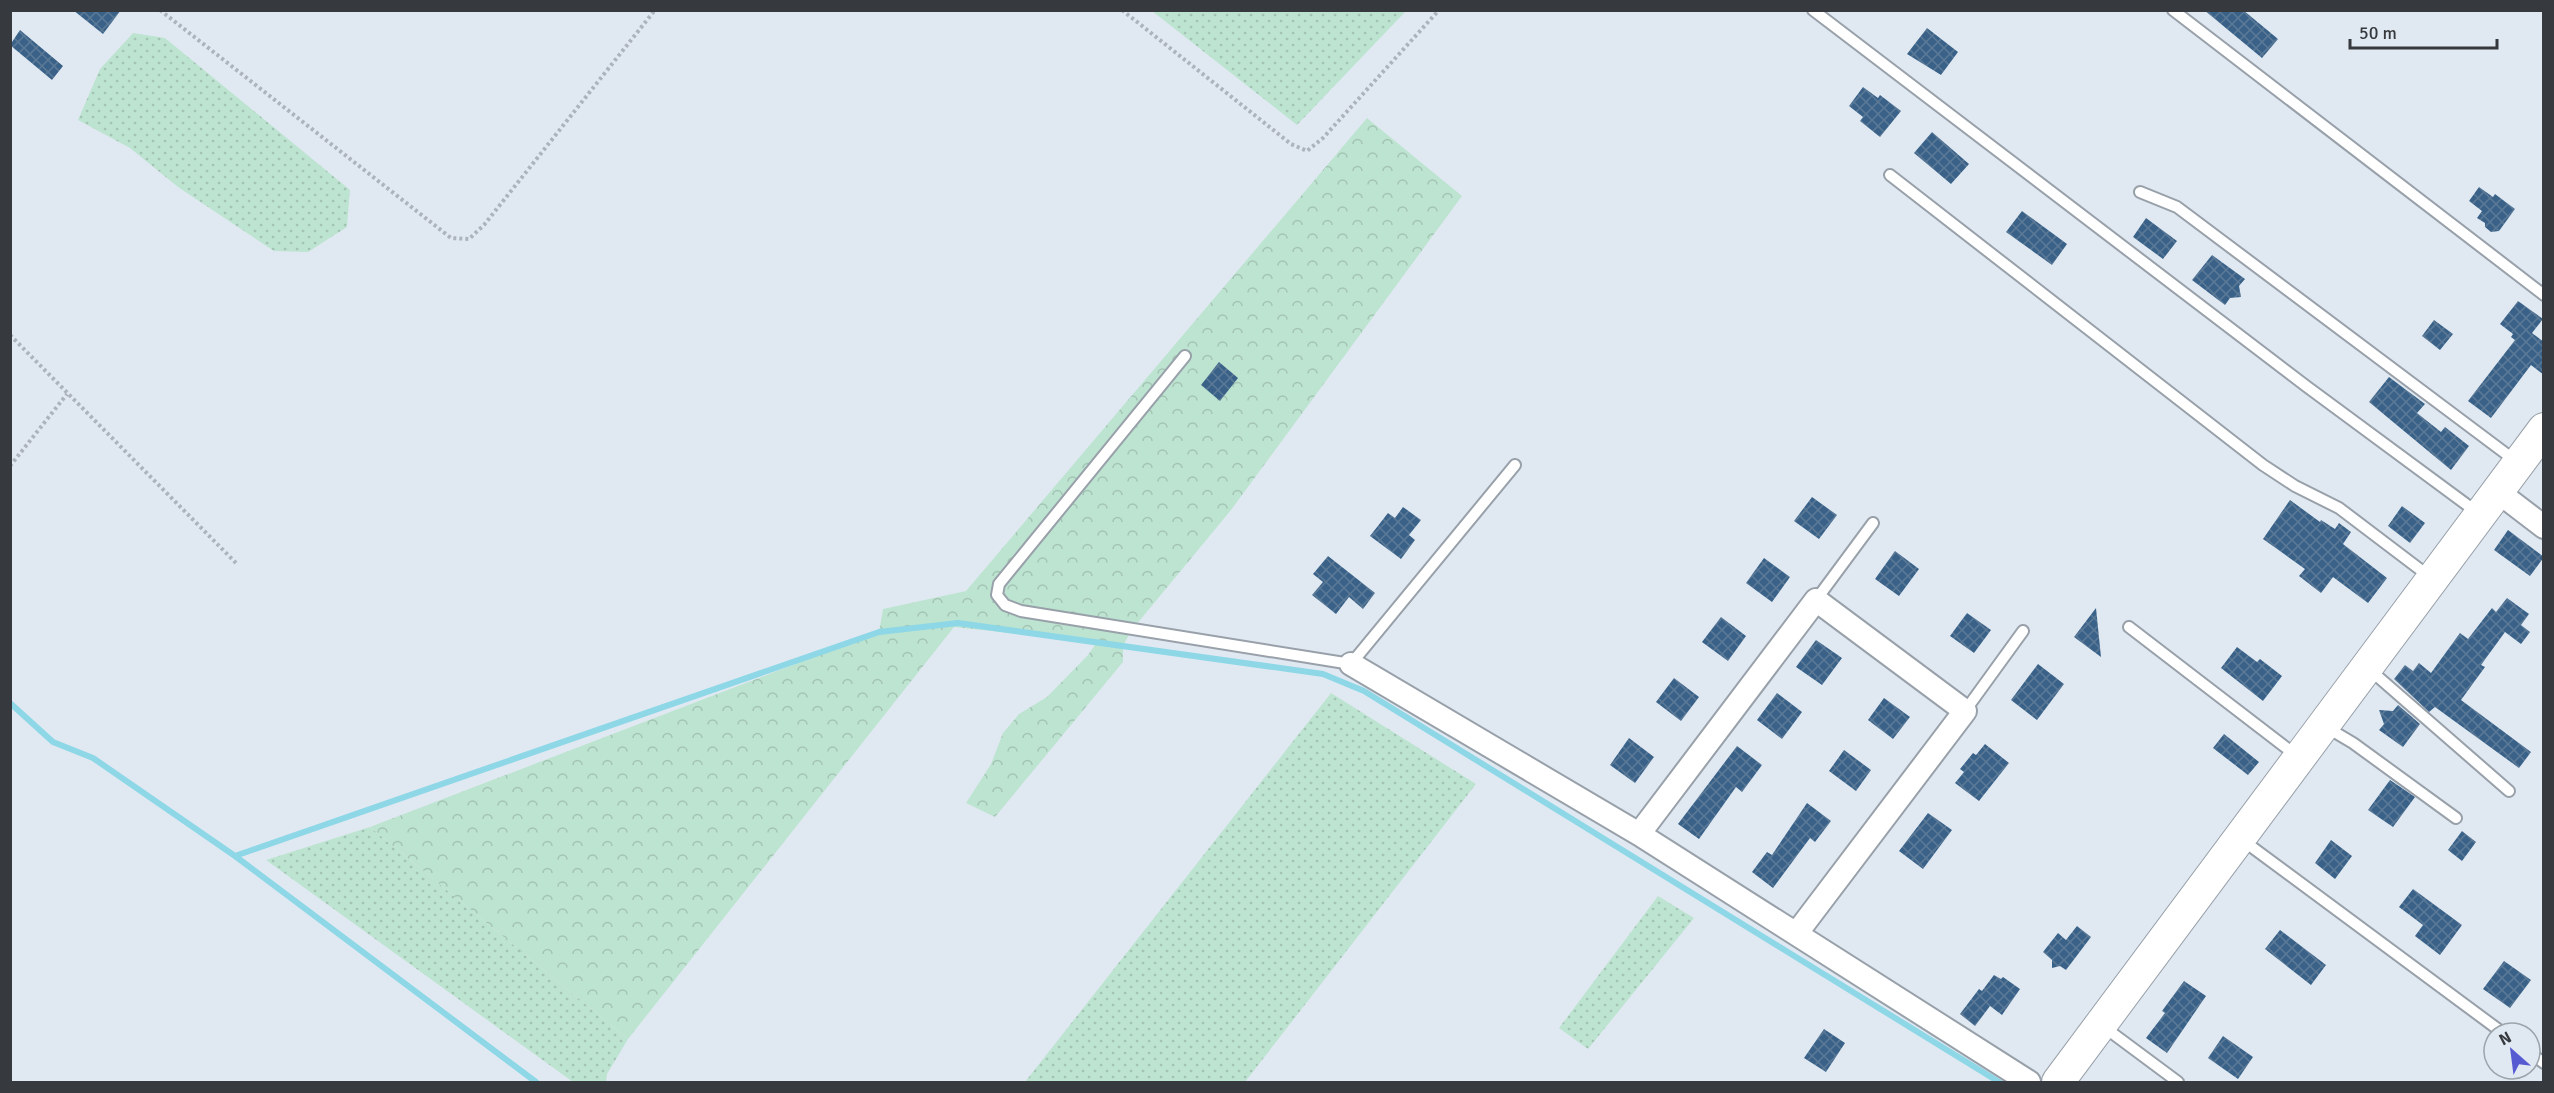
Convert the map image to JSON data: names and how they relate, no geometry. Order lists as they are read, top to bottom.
{
  "scale_bar": "50 m",
  "north": "top left"
}
